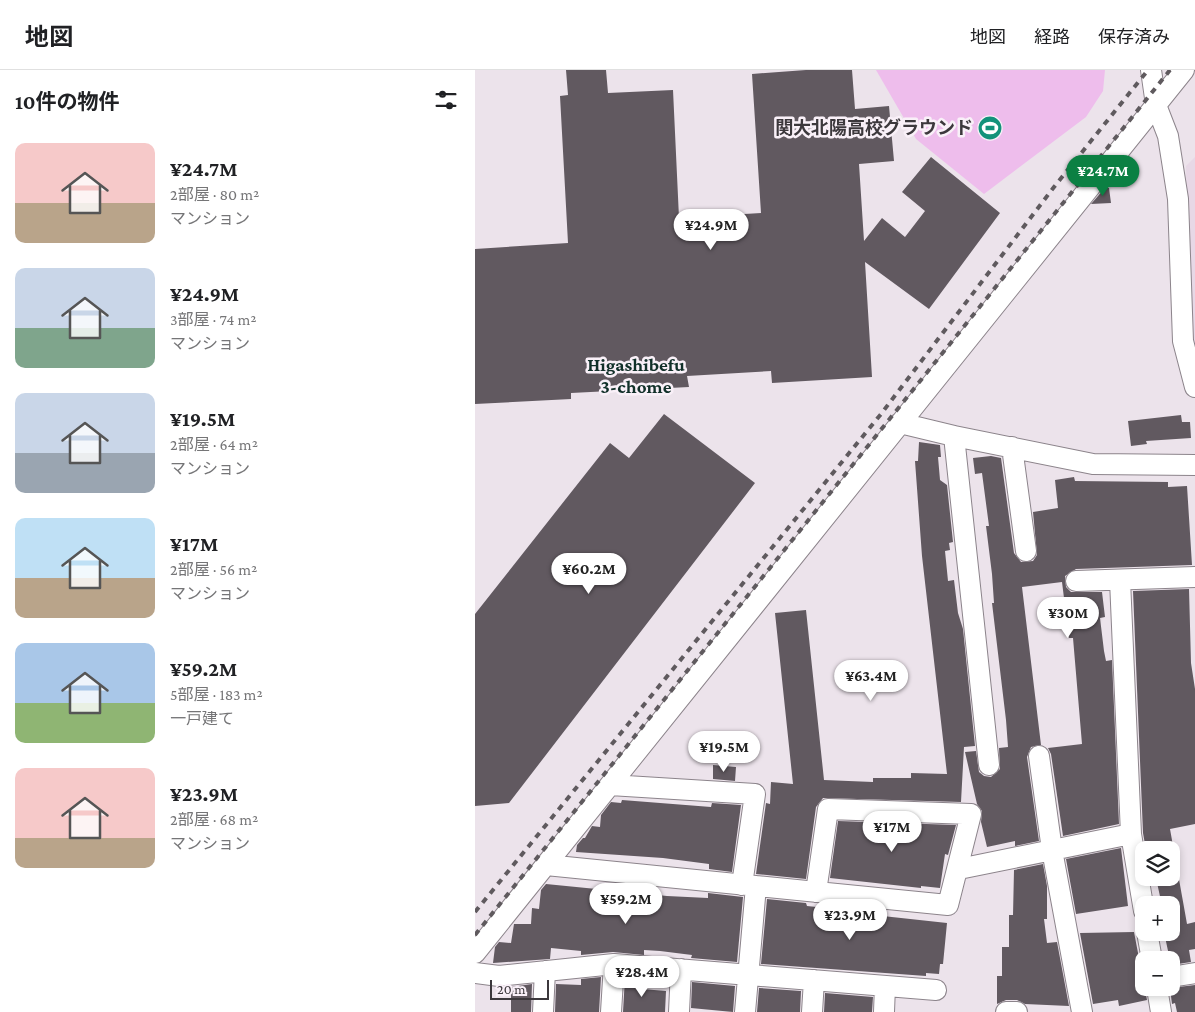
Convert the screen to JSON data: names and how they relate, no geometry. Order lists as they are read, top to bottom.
{
  "districts": ["Higashibefu 3-chome"],
  "places": {
    "sports": ["関大北陽高校グラウンド"]
  },
  "scale_bar": "20 m",
  "page": {
    "header": "地図",
    "nav": ["地図", "経路", "保存済み"],
    "heading": "10件の物件",
    "list": [
      {
        "name": "¥24.7M",
        "note": "2部屋 · 80 m² · マンション"
      },
      {
        "name": "¥24.9M",
        "note": "3部屋 · 74 m² · マンション"
      },
      {
        "name": "¥19.5M",
        "note": "2部屋 · 64 m² · マンション"
      },
      {
        "name": "¥17M",
        "note": "2部屋 · 56 m² · マンション"
      },
      {
        "name": "¥59.2M",
        "note": "5部屋 · 183 m² · 一戸建て"
      },
      {
        "name": "¥23.9M",
        "note": "2部屋 · 68 m² · マンション"
      }
    ],
    "price": [
      "¥24.7M",
      "¥24.9M",
      "¥60.2M",
      "¥30M",
      "¥63.4M",
      "¥19.5M",
      "¥17M",
      "¥59.2M",
      "¥23.9M",
      "¥28.4M"
    ],
    "map_buttons": ["+", "−"],
    "scale": "20 m"
  }
}
